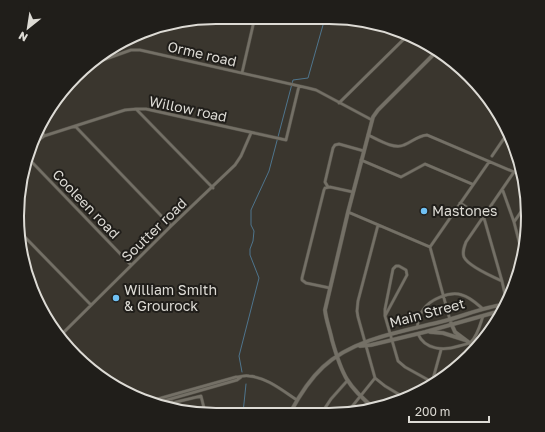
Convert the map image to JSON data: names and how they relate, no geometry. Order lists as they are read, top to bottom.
{
  "streets": {
    "street": [
      "Orme road",
      "Willow road",
      "Cooleen road",
      "Soutter road",
      "Main Street"
    ]
  },
  "crossings": [
    ["Orme road", "Willow road"],
    ["Willow road", "Soutter road"],
    ["Cooleen road", "Soutter road"]
  ],
  "places": ["Mastones", "William Smith & Grourock"],
  "scale_bar": "200 m",
  "north": "bottom left"
}
